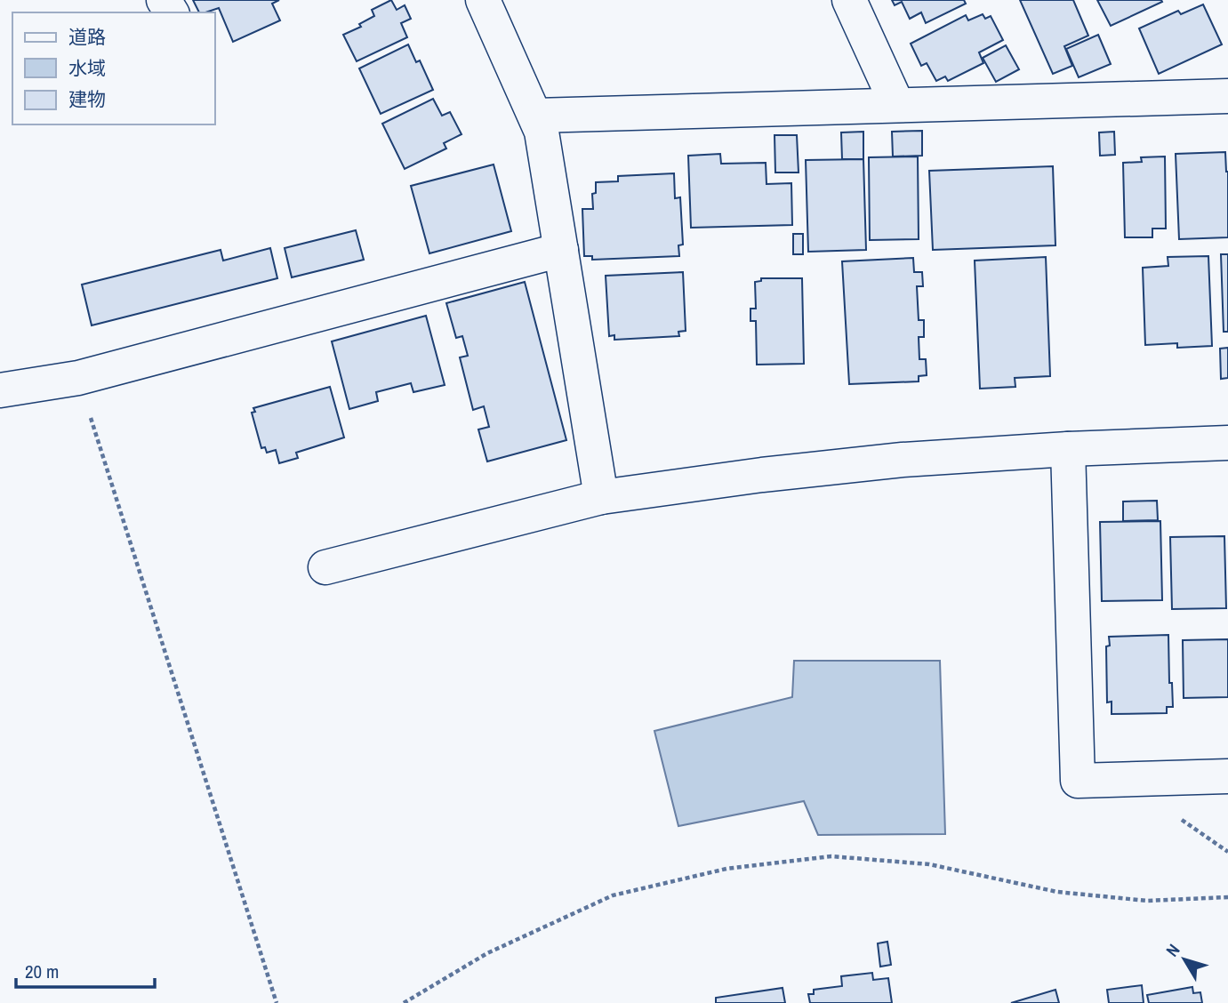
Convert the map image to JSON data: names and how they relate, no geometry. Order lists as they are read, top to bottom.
{
  "legend": ["道路", "水域", "建物"],
  "scale_bar": "20 m",
  "north": "top left"
}
